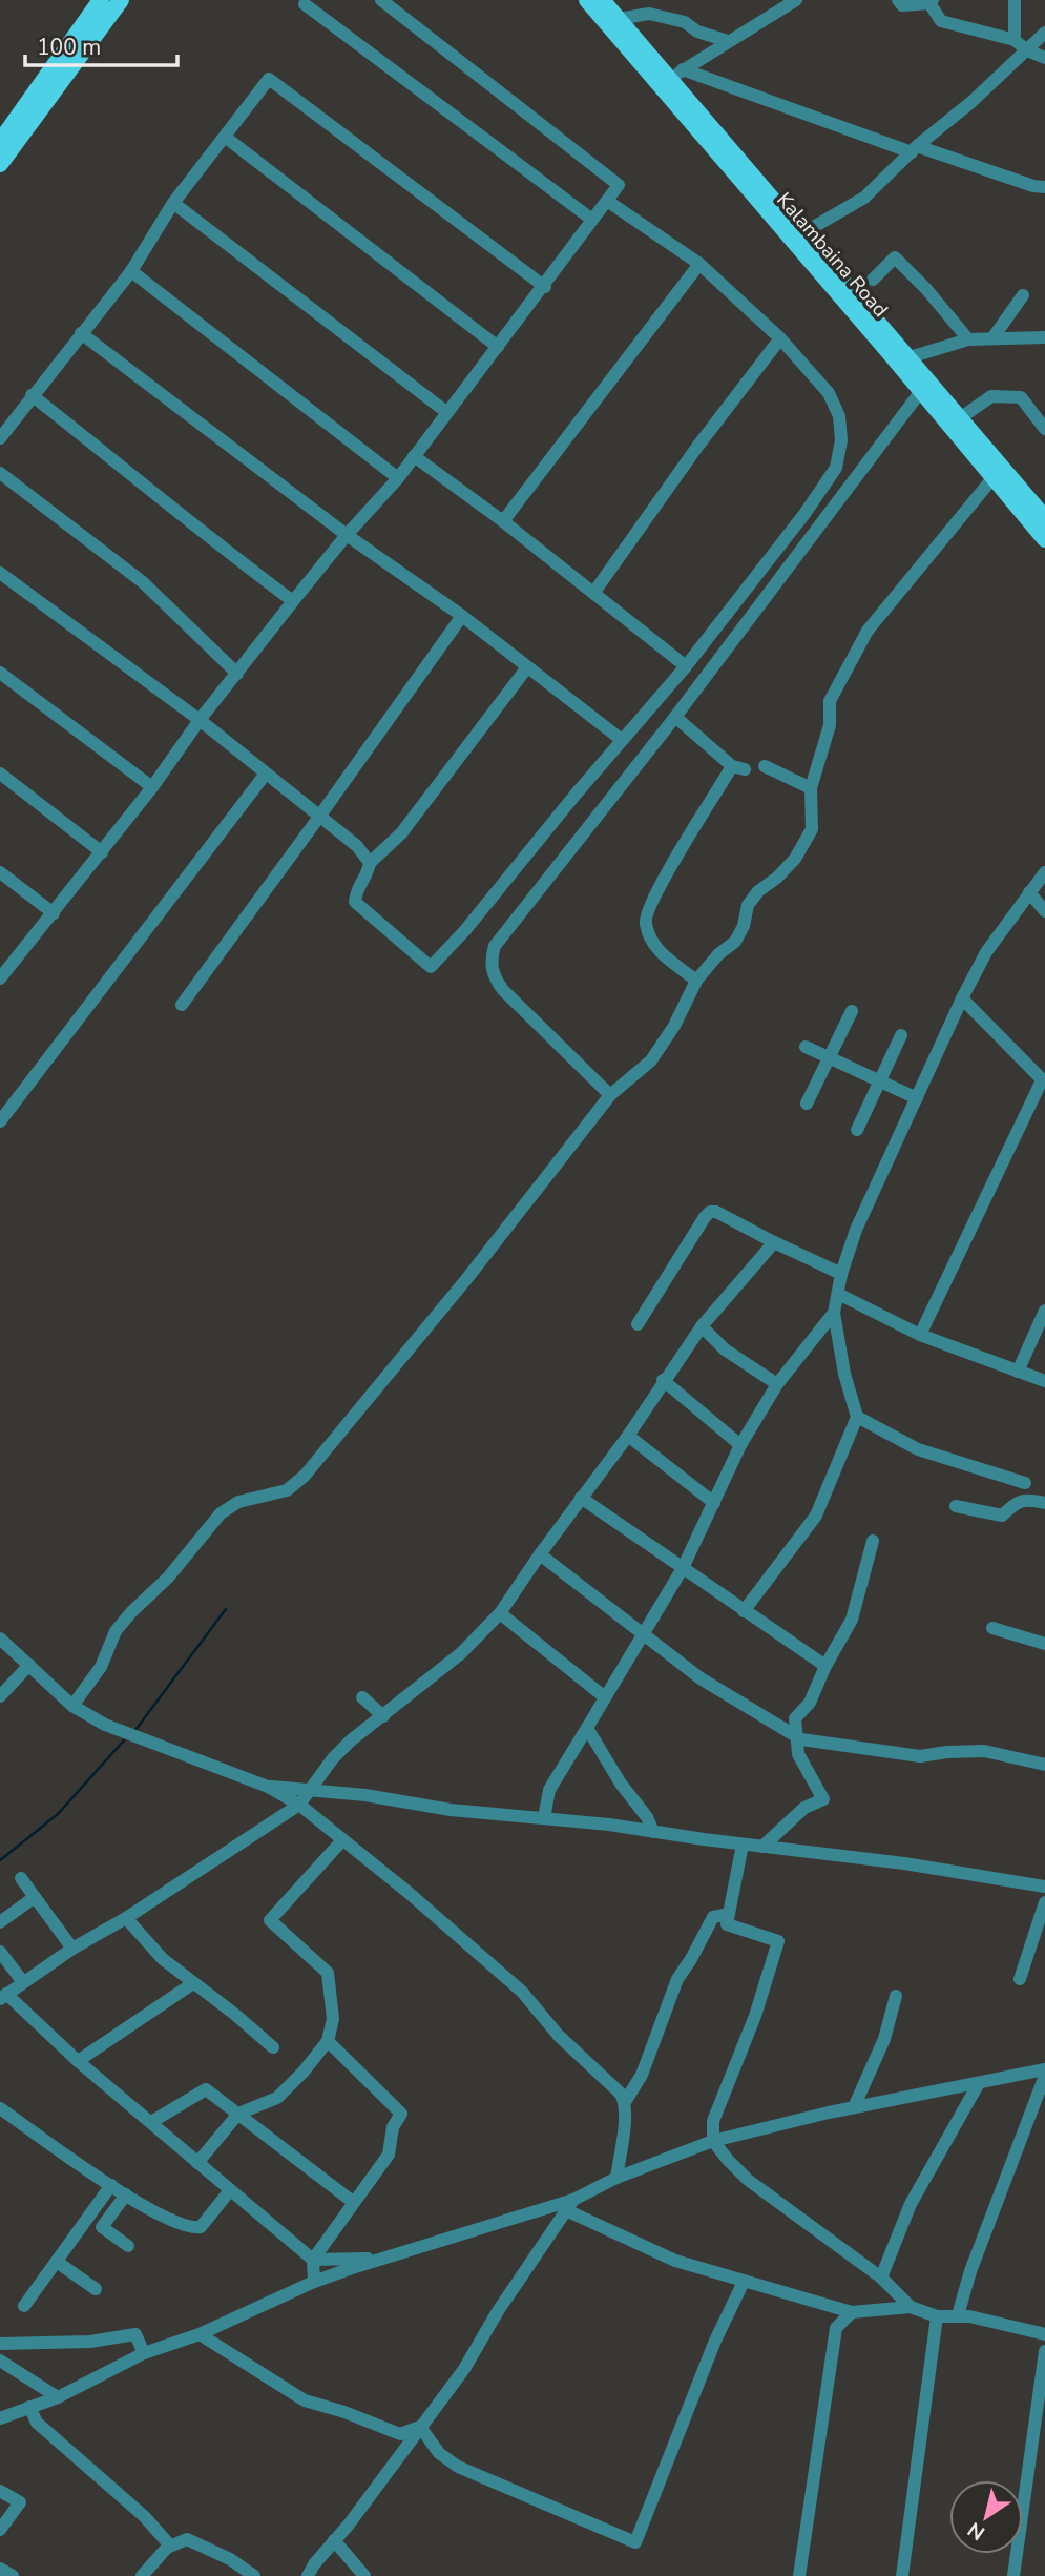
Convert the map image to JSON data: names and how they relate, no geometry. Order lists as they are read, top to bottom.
{
  "streets": {
    "main road": ["Kalambaina Road"]
  },
  "scale_bar": "100 m",
  "north": "bottom left"
}
